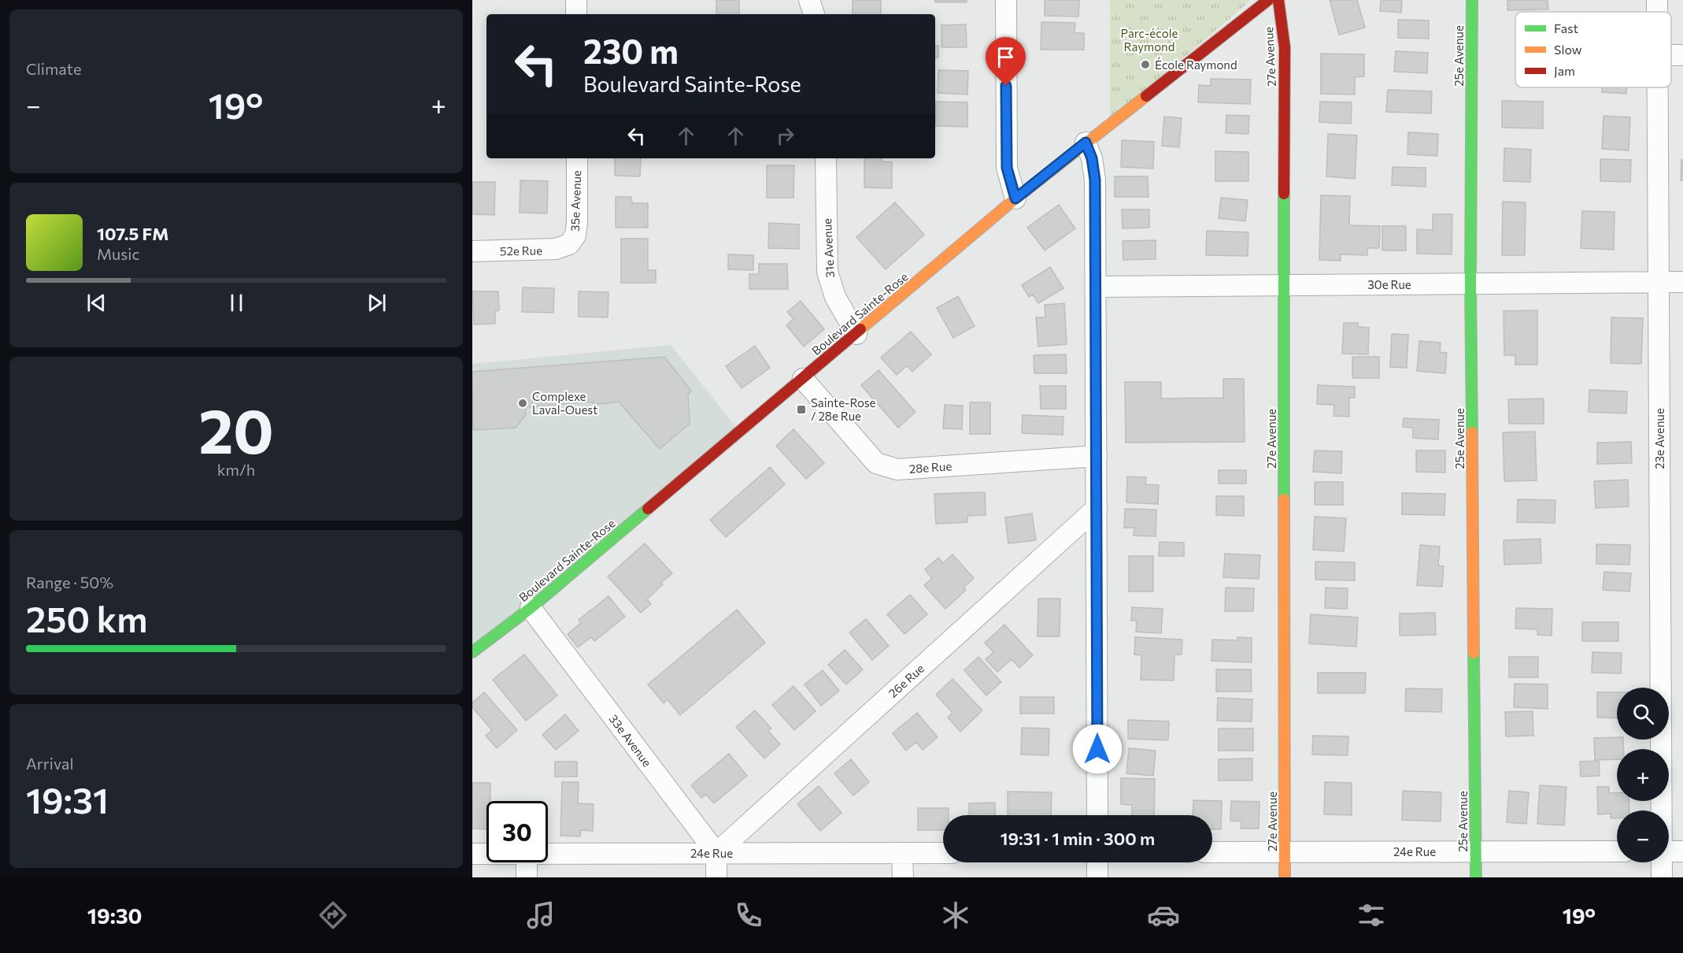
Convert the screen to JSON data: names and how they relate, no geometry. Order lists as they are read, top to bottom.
{
  "streets": {
    "street": [
      "25e Avenue",
      "27e Avenue",
      "35e Avenue",
      "31e Avenue",
      "52e Rue",
      "30e Rue",
      "Boulevard Sainte-Rose",
      "23e Avenue",
      "28e Rue",
      "26e Rue",
      "33e Avenue",
      "24e Rue"
    ]
  },
  "crossings": [
    ["25e Avenue", "30e Rue"],
    ["25e Avenue", "24e Rue"],
    ["27e Avenue", "30e Rue"],
    ["27e Avenue", "24e Rue"],
    ["35e Avenue", "52e Rue"],
    ["31e Avenue", "Boulevard Sainte-Rose"],
    ["30e Rue", "23e Avenue"],
    ["Boulevard Sainte-Rose", "28e Rue"],
    ["Boulevard Sainte-Rose", "33e Avenue"],
    ["26e Rue", "33e Avenue"],
    ["26e Rue", "24e Rue"],
    ["33e Avenue", "24e Rue"]
  ],
  "parks": ["Parc-école Raymond"],
  "places": {
    "other": ["École Raymond", "Complexe Laval-Ouest"],
    "transit": ["Sainte-Rose / 28e Rue"]
  },
  "legend": ["Fast", "Slow", "Jam"],
  "page": {
    "tile": [
      "Climate",
      ["20", "km/h"],
      ["Range · 50%", "250 km"],
      ["Arrival", "19:31"]
    ],
    "turn": ["230 m", "Boulevard Sainte-Rose"],
    "heat": ["−", "19°", "+"],
    "song": ["107.5 FM", "Music"],
    "map_buttons": ["+", "−"],
    "limit": "30",
    "trip": "19:31 · 1 min · 300 m",
    "tabs": ["19:30", "19°"]
  }
}
